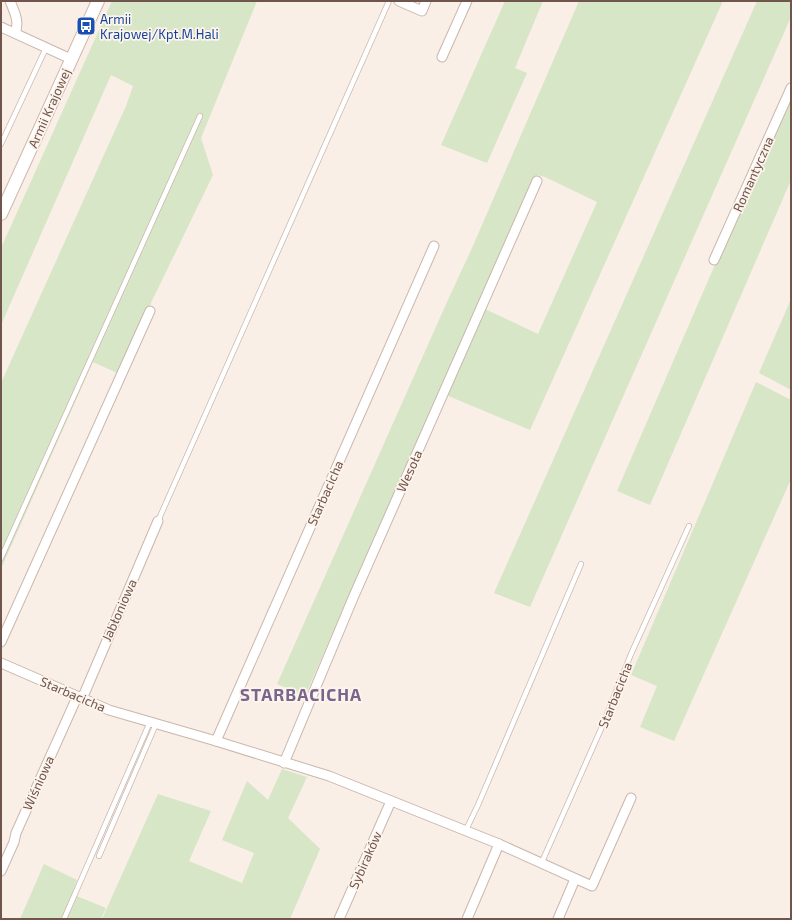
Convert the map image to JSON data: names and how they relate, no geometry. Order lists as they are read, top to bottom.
{
  "streets": {
    "street": [
      "Armii Krajowej",
      "Romantyczna",
      "Wesoła",
      "Starbacicha",
      "Jabłoniowa",
      "Wiśniowa",
      "Sybiraków"
    ]
  },
  "crossings": [
    ["Wesoła", "Starbacicha"],
    ["Starbacicha", "Jabłoniowa"],
    ["Starbacicha", "Wiśniowa"],
    ["Starbacicha", "Sybiraków"],
    ["Jabłoniowa", "Wiśniowa"]
  ],
  "districts": ["STARBACICHA"],
  "places": {
    "bus stop": ["Armii Krajowej/Kpt.M.Hali"]
  }
}
